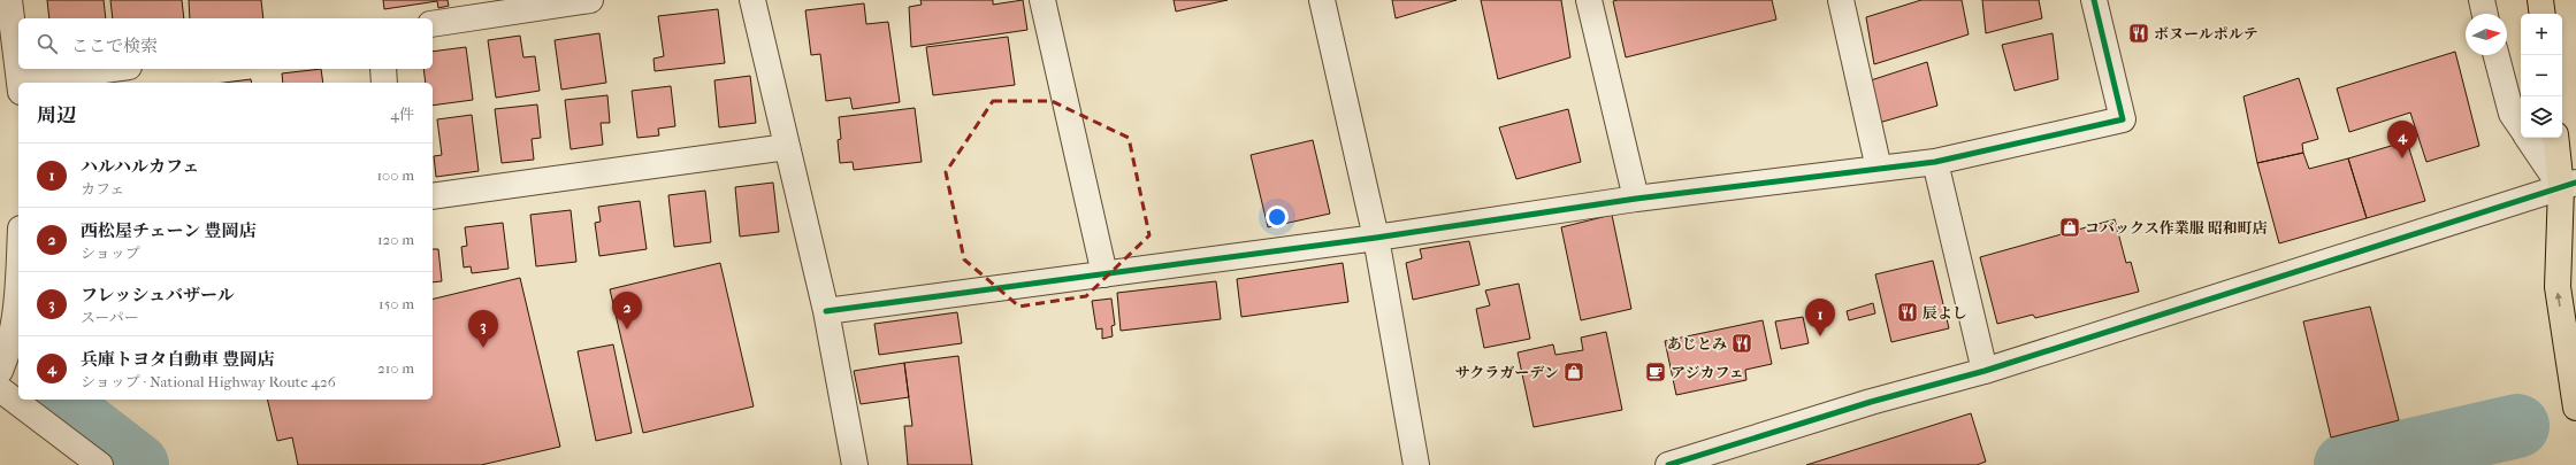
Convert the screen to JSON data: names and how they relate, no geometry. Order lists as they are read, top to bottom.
{
  "places": {
    "restaurant": ["ボヌールポルテ", "辰よし", "あじとみ"],
    "shop": ["コバックス作業服 昭和町店", "サクラガーデン"],
    "cafe": ["アジカフェ"]
  },
  "north": "right",
  "page": {
    "map_buttons": ["+", "−"],
    "search": "ここで検索",
    "heading": ["周辺", "4件"],
    "pins": [
      "4",
      "2",
      "1",
      "3"
    ],
    "list": [
      {
        "mark": "1",
        "name": "ハルハルカフェ",
        "note": "カフェ",
        "value": "100 m"
      },
      {
        "mark": "2",
        "name": "西松屋チェーン 豊岡店",
        "note": "ショップ",
        "value": "120 m"
      },
      {
        "mark": "3",
        "name": "フレッシュバザール",
        "note": "スーパー",
        "value": "150 m"
      },
      {
        "mark": "4",
        "name": "兵庫トヨタ自動車 豊岡店",
        "note": "ショップ · National Highway Route 426",
        "value": "210 m"
      }
    ]
  }
}
